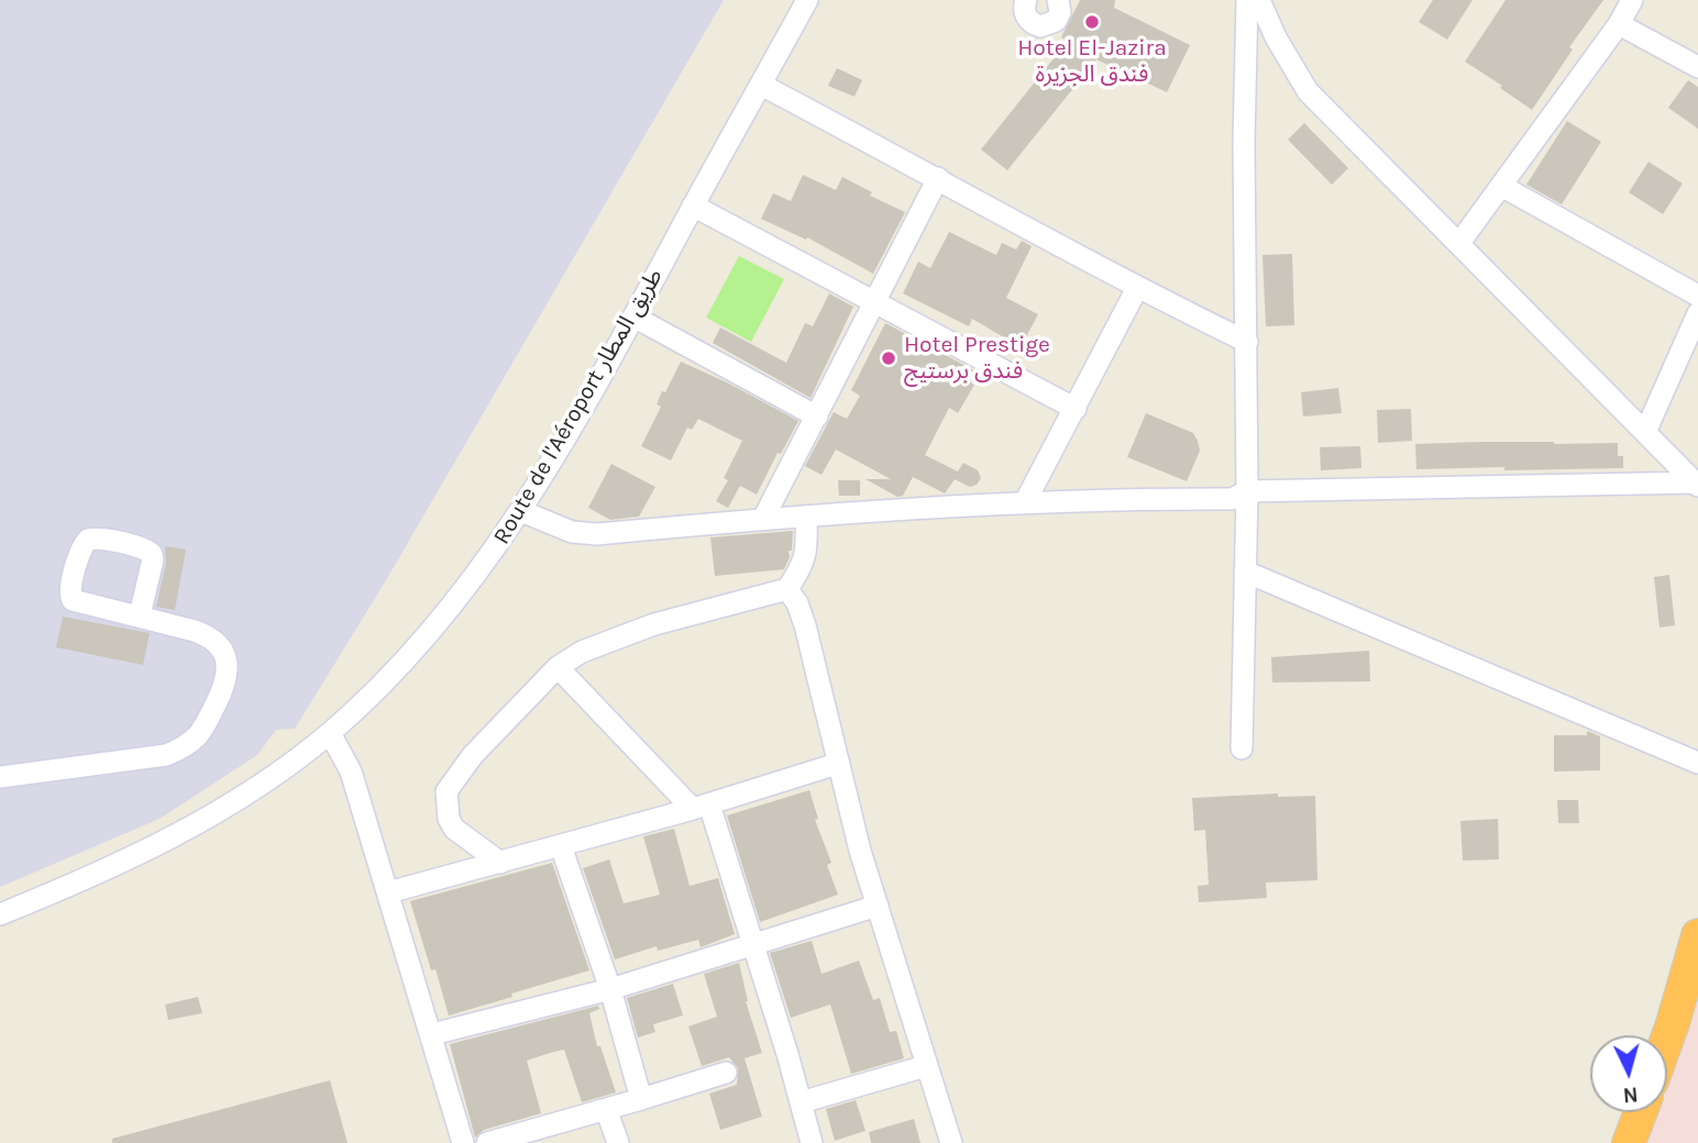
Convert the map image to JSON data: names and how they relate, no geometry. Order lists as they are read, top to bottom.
{
  "streets": {
    "street": ["Route de l'Aéroport طريق المطار"]
  },
  "places": ["Hotel El-Jazira فندق الجزيرة", "Hotel Prestige فندق برستيج"],
  "north": "bottom"
}
